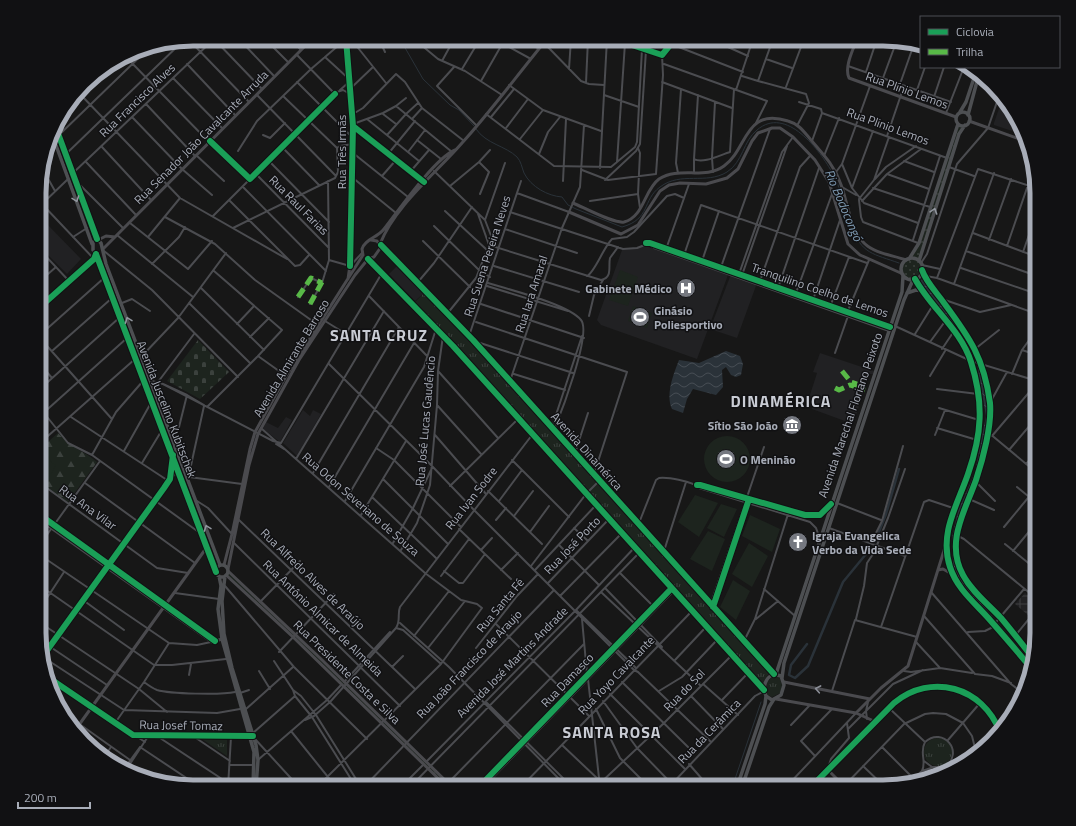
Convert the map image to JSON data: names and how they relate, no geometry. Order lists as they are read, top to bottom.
{
  "streets": {
    "main road": ["Avenida Almirante Barroso", "Avenida Juscelino Kubitschek", "Avenida Marechal Floriano Peixoto"],
    "street": [
      "Rua Plínio Lemos",
      "Rua Francisco Alves",
      "Rua Plinio Lemos",
      "Rua Senador João Cavalcante Arruda",
      "Rua Três Irmãs",
      "Rua Raul Farias",
      "Rua Suena Pereira Neves",
      "Tranquilino Coelho de Lemos",
      "Rua Iara Amaral",
      "Rua José Lucas Gaudêncio",
      "Avenida Dinamérica",
      "Rua Ivan Sodre",
      "Rua Odon Severiano de Souza",
      "Rua Ana Vilar",
      "Rua José Porto",
      "Rua Alfredo Alves de Araújo",
      "Rua Santa Fé",
      "Rua Antônio Almicar de Almeida",
      "Avenida José Martins Andrade",
      "Rua João Francisco de Araujo",
      "Rua Presidente Costa e Silva",
      "Rua Yoyo Cavalcante",
      "Rua Damasco",
      "Rua do Sol",
      "Rua Josef Tomaz",
      "Rua da Cerâmica"
    ]
  },
  "crossings": [
    ["Rua Senador João Cavalcante Arruda", "Avenida Juscelino Kubitschek"],
    ["Rua Três Irmãs", "Avenida Almirante Barroso"],
    ["Rua Suena Pereira Neves", "Avenida Dinamérica"],
    ["Tranquilino Coelho de Lemos", "Avenida Marechal Floriano Peixoto"],
    ["Rua Iara Amaral", "Avenida Dinamérica"],
    ["Avenida Almirante Barroso", "Avenida Juscelino Kubitschek"],
    ["Avenida Almirante Barroso", "Avenida Dinamérica"],
    ["Avenida Almirante Barroso", "Rua Odon Severiano de Souza"],
    ["Avenida Almirante Barroso", "Rua Alfredo Alves de Araújo"],
    ["Avenida Almirante Barroso", "Rua Antônio Almicar de Almeida"],
    ["Avenida Almirante Barroso", "Rua Presidente Costa e Silva"],
    ["Avenida Almirante Barroso", "Rua Josef Tomaz"],
    ["Avenida Juscelino Kubitschek", "Rua Odon Severiano de Souza"],
    ["Avenida Marechal Floriano Peixoto", "Avenida Dinamérica"],
    ["Avenida Marechal Floriano Peixoto", "Rua da Cerâmica"],
    ["Rua José Lucas Gaudêncio", "Rua Odon Severiano de Souza"],
    ["Avenida Dinamérica", "Rua da Cerâmica"],
    ["Rua Ivan Sodre", "Rua Odon Severiano de Souza"],
    ["Avenida José Martins Andrade", "Rua Presidente Costa e Silva"],
    ["Rua João Francisco de Araujo", "Rua Presidente Costa e Silva"]
  ],
  "districts": ["SANTA CRUZ", "DINAMÉRICA", "SANTA ROSA"],
  "water": ["Rio Bodocongó"],
  "places": {
    "hospital": ["Gabinete Médico"],
    "sports": ["Ginásio Poliesportivo", "O Meninão"],
    "museum": ["Sítio São João"],
    "church": ["Igraja Evangelica Verbo da Vida Sede"]
  },
  "legend": ["Ciclovia", "Trilha"],
  "scale_bar": "200 m"
}
